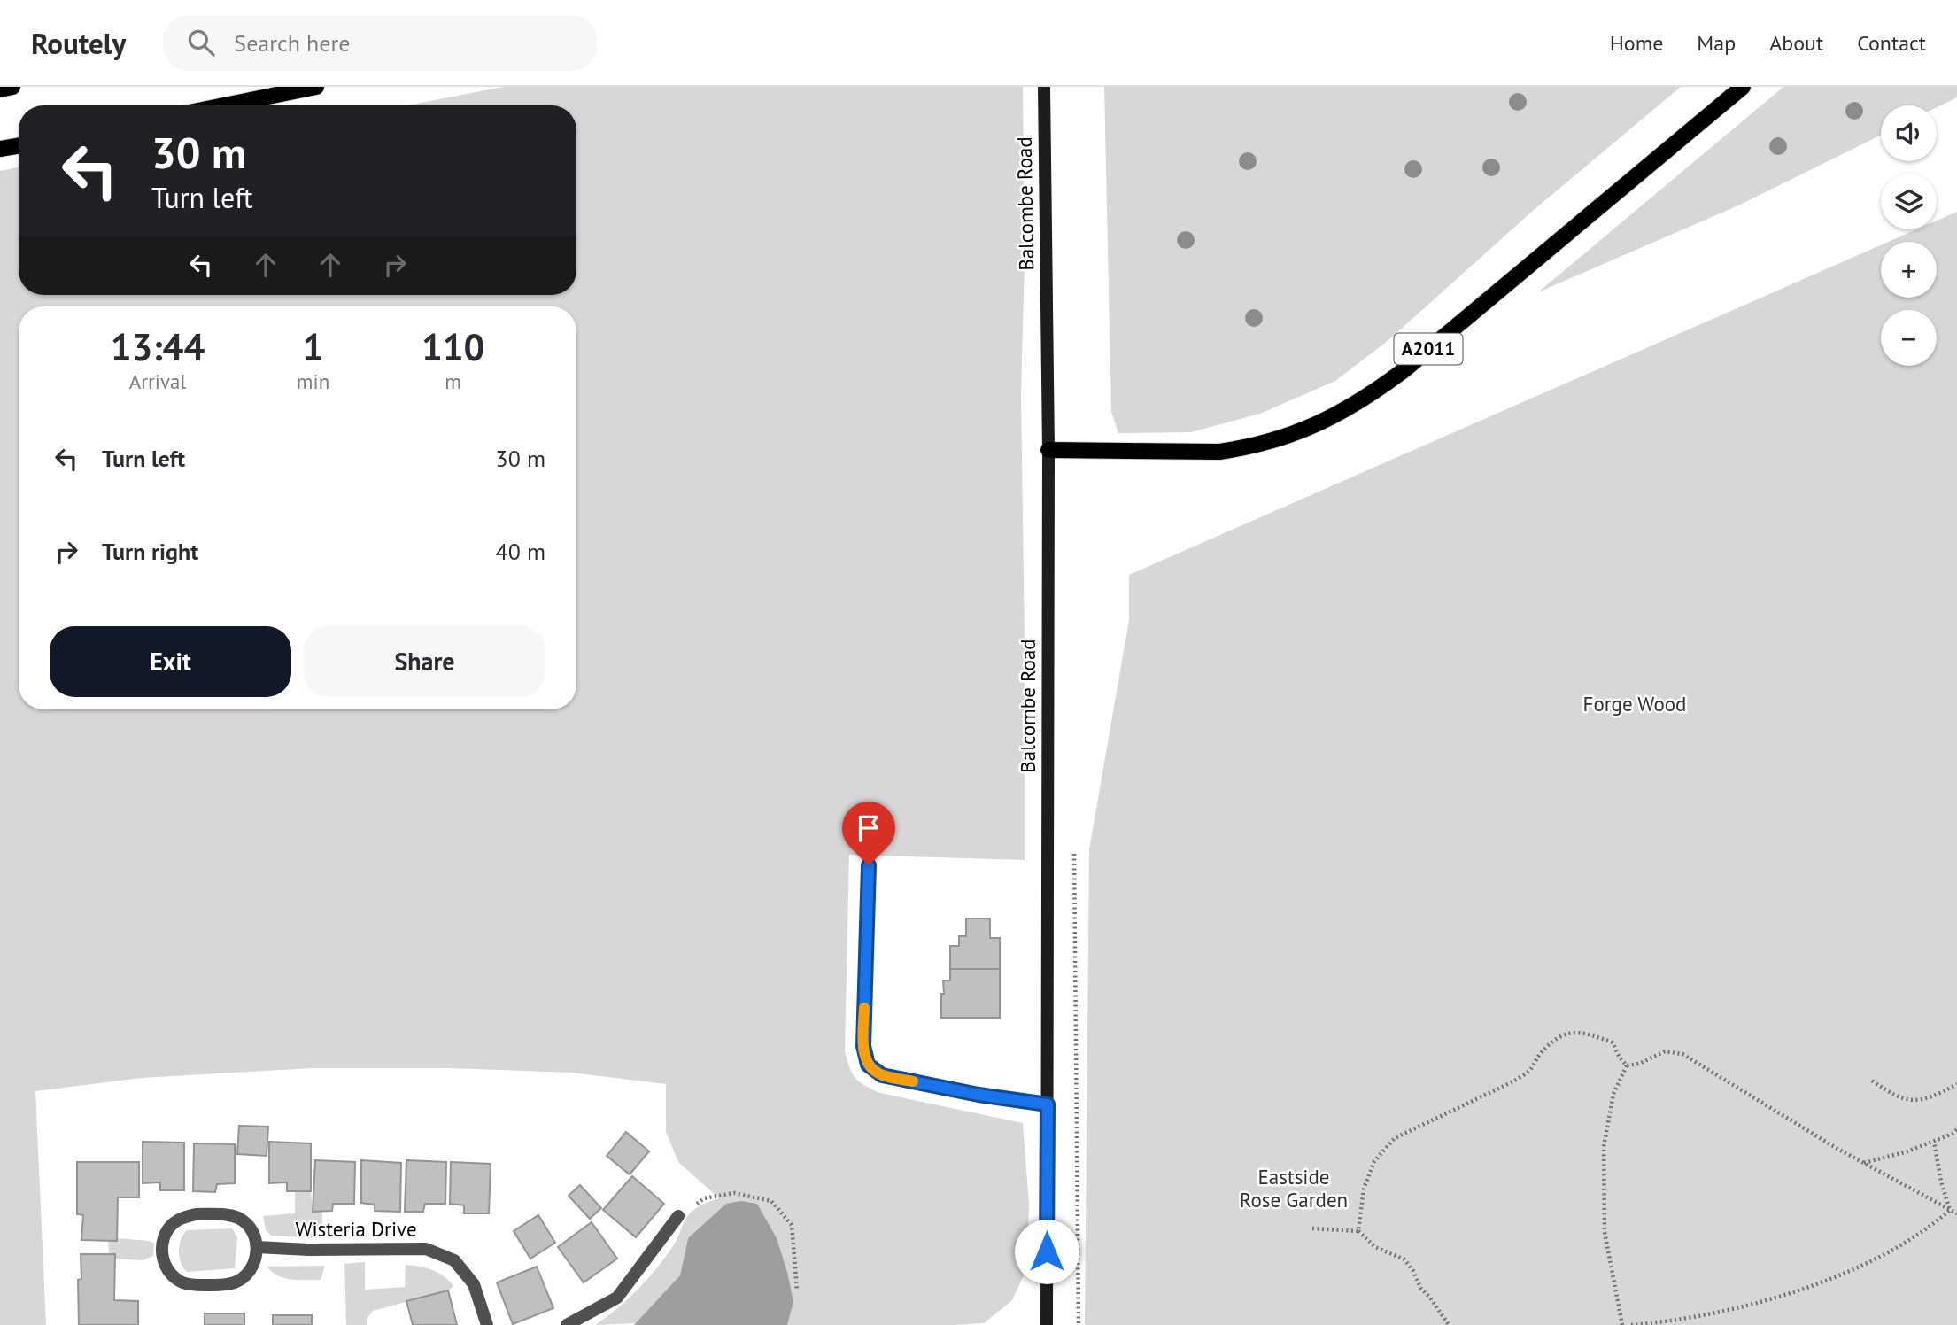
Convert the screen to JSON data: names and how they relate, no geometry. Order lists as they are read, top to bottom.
{
  "streets": {
    "main road": ["Balcombe Road", "A2011"],
    "street": ["Wisteria Drive"]
  },
  "crossings": [
    ["Balcombe Road", "A2011"]
  ],
  "parks": ["Forge Wood", "Eastside Rose Garden"],
  "page": {
    "header": "Routely",
    "search": "Search here",
    "nav": [
      "Home",
      "Map",
      "About",
      "Contact"
    ],
    "map_buttons": ["+", "−"],
    "turn": ["30 m", "Turn left"],
    "eta": [
      "13:44",
      "Arrival",
      "1",
      "min",
      "110",
      "m"
    ],
    "list": [
      {
        "name": "Turn left",
        "value": "30 m"
      },
      {
        "name": "Turn right",
        "value": "40 m"
      }
    ],
    "buttons": ["Exit", "Share"]
  }
}
